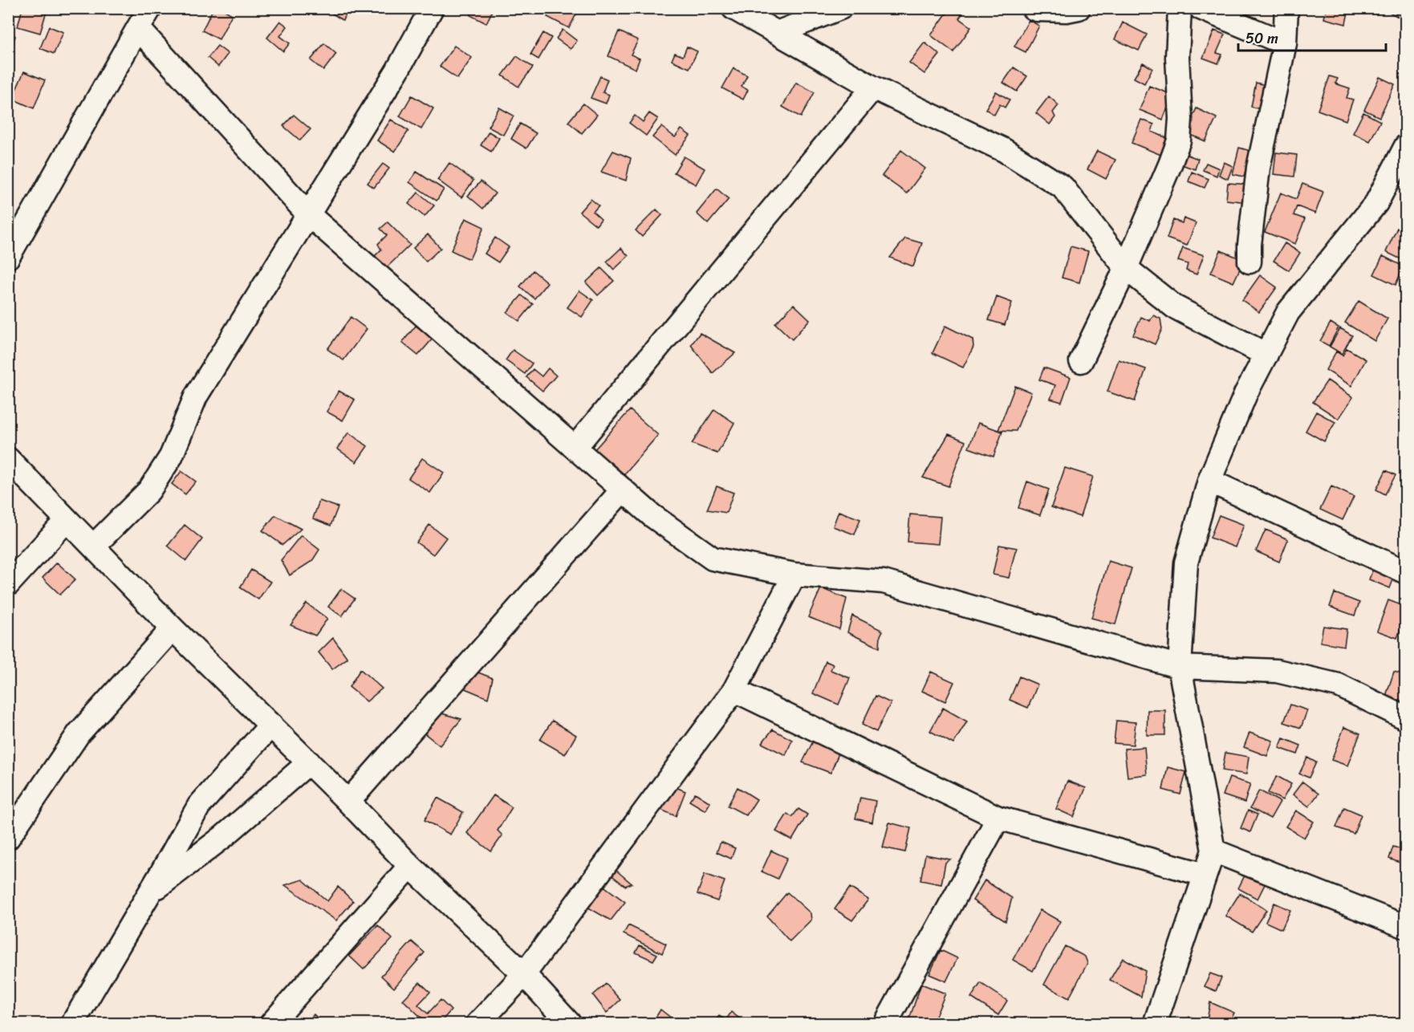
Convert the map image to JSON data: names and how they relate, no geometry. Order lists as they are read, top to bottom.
{
  "scale_bar": "50 m"
}
